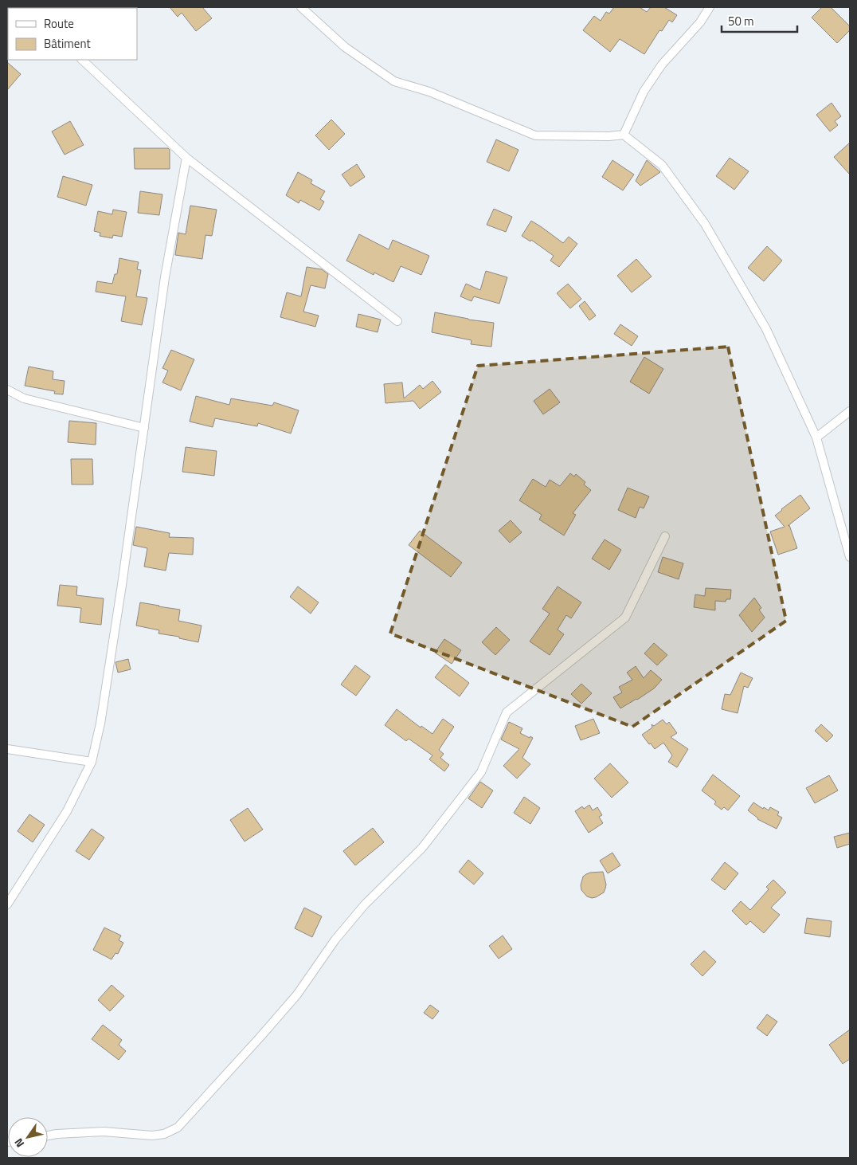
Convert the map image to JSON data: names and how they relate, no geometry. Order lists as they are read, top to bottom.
{
  "legend": ["Route", "Bâtiment"],
  "scale_bar": "50 m",
  "north": "bottom left"
}
